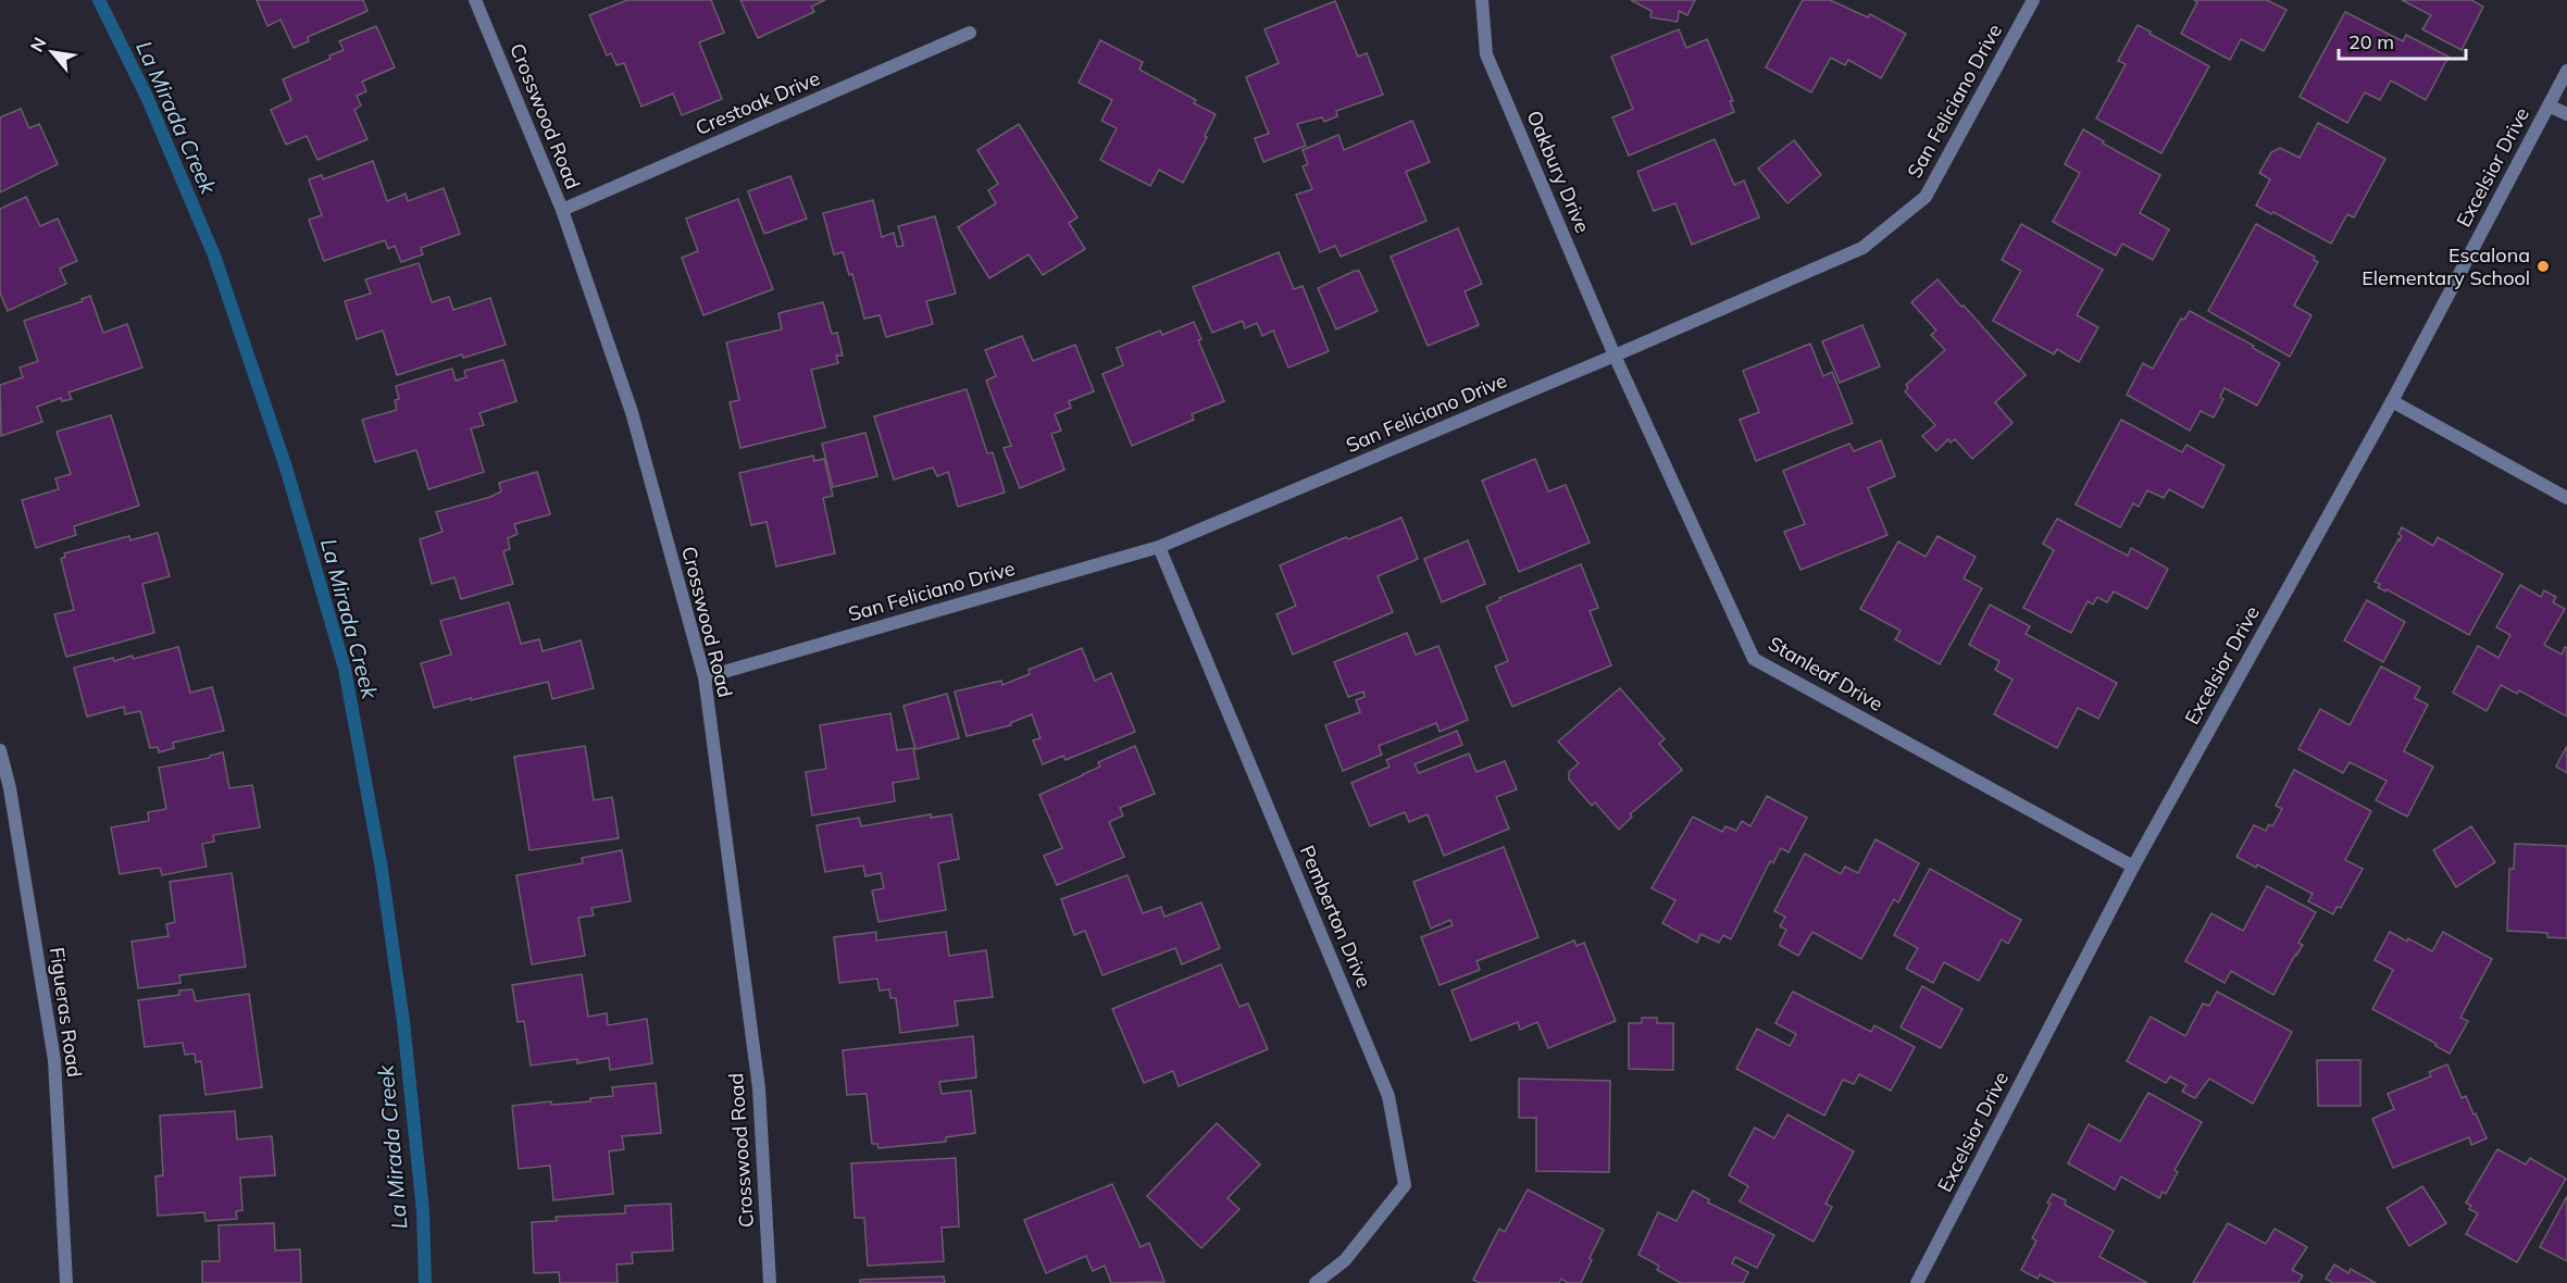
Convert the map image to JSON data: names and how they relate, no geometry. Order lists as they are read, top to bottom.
{
  "streets": {
    "street": [
      "San Feliciano Drive",
      "Crestoak Drive",
      "Crosswood Road",
      "Excelsior Drive",
      "Oakbury Drive",
      "Stanleaf Drive",
      "Pemberton Drive",
      "Figueras Road"
    ]
  },
  "crossings": [
    ["San Feliciano Drive", "Crosswood Road"],
    ["San Feliciano Drive", "Oakbury Drive"],
    ["San Feliciano Drive", "Stanleaf Drive"],
    ["San Feliciano Drive", "Pemberton Drive"],
    ["Crestoak Drive", "Crosswood Road"],
    ["Excelsior Drive", "Stanleaf Drive"],
    ["Oakbury Drive", "Stanleaf Drive"]
  ],
  "water": ["La Mirada Creek"],
  "places": ["Escalona Elementary School"],
  "scale_bar": "20 m",
  "north": "top left"
}
